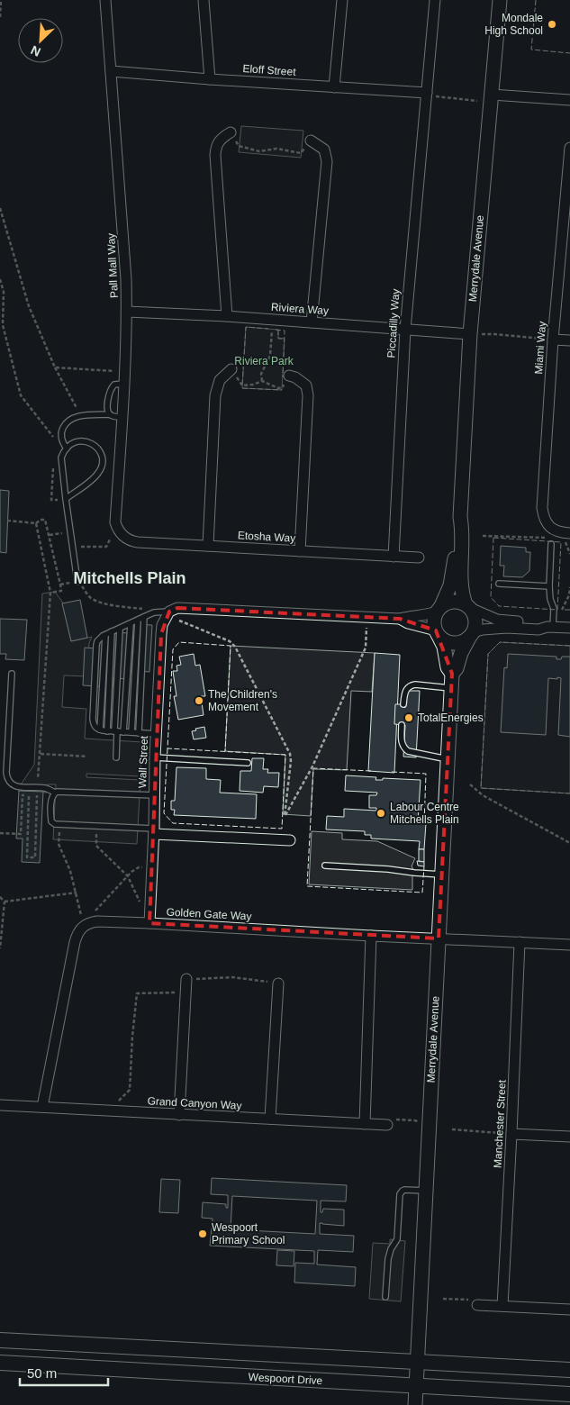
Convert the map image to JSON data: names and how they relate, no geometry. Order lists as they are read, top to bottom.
{
  "streets": {
    "main road": ["Wespoort Drive"],
    "street": [
      "Eloff Street",
      "Merrydale Avenue",
      "Pall Mall Way",
      "Riviera Way",
      "Piccadilly Way",
      "Miami Way",
      "Etosha Way",
      "Wall Street",
      "Golden Gate Way",
      "Grand Canyon Way",
      "Manchester Street"
    ]
  },
  "crossings": [
    ["Eloff Street", "Pall Mall Way"],
    ["Eloff Street", "Piccadilly Way"],
    ["Merrydale Avenue", "Riviera Way"],
    ["Merrydale Avenue", "Golden Gate Way"],
    ["Merrydale Avenue", "Wespoort Drive"],
    ["Pall Mall Way", "Riviera Way"],
    ["Pall Mall Way", "Etosha Way"],
    ["Riviera Way", "Piccadilly Way"],
    ["Piccadilly Way", "Etosha Way"],
    ["Wall Street", "Golden Gate Way"],
    ["Golden Gate Way", "Manchester Street"]
  ],
  "districts": ["Mitchells Plain"],
  "parks": ["Riviera Park"],
  "places": [
    "Mondale High School",
    "The Children's Movement",
    "TotalEnergies",
    "Labour Centre Mitchells Plain",
    "Wespoort Primary School"
  ],
  "scale_bar": "50 m",
  "north": "bottom left"
}
